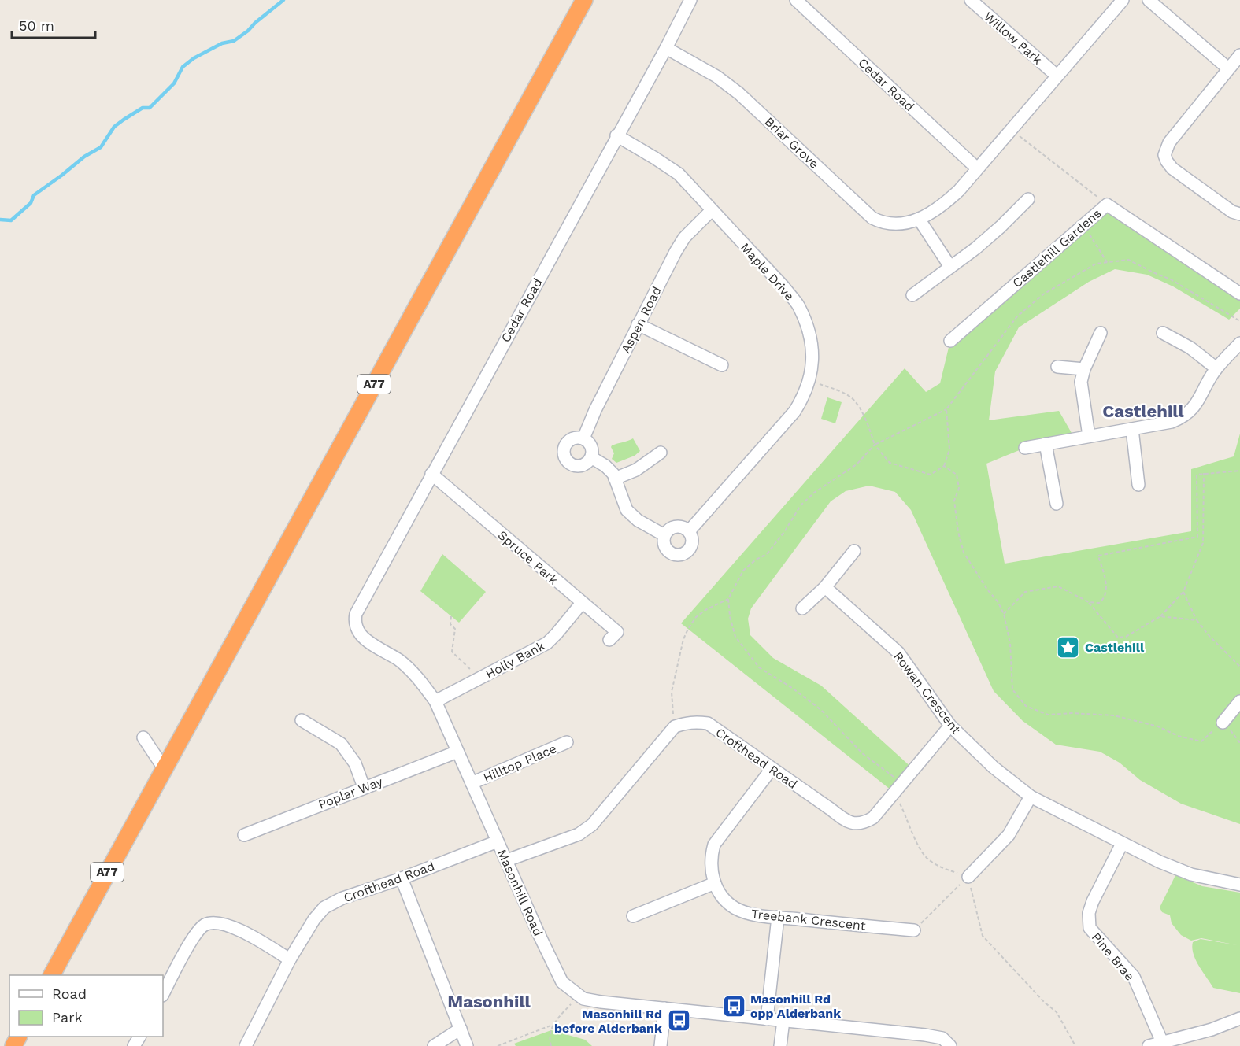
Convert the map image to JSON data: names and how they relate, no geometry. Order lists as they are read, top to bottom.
{
  "streets": {
    "highway": ["A77"],
    "street": [
      "Willow Park",
      "Cedar Road",
      "Briar Grove",
      "Castlehill Gardens",
      "Maple Drive",
      "Aspen Road",
      "Spruce Park",
      "Holly Bank",
      "Rowan Crescent",
      "Crofthead Road",
      "Hilltop Place",
      "Poplar Way",
      "Masonhill Road",
      "Treebank Crescent",
      "Pine Brae"
    ]
  },
  "crossings": [
    ["Willow Park", "Briar Grove"],
    ["Cedar Road", "Briar Grove"],
    ["Cedar Road", "Maple Drive"],
    ["Cedar Road", "Spruce Park"],
    ["Cedar Road", "Masonhill Road"],
    ["Maple Drive", "Aspen Road"],
    ["Spruce Park", "Holly Bank"],
    ["Holly Bank", "Masonhill Road"],
    ["Rowan Crescent", "Crofthead Road"],
    ["Rowan Crescent", "Pine Brae"],
    ["Crofthead Road", "Masonhill Road"],
    ["Crofthead Road", "Treebank Crescent"],
    ["Hilltop Place", "Masonhill Road"],
    ["Poplar Way", "Masonhill Road"]
  ],
  "districts": ["Castlehill", "Masonhill"],
  "places": {
    "place": ["Castlehill"],
    "bus stop": ["Masonhill Rd opp Alderbank", "Masonhill Rd before Alderbank"]
  },
  "legend": ["Road", "Park"],
  "scale_bar": "50 m"
}
